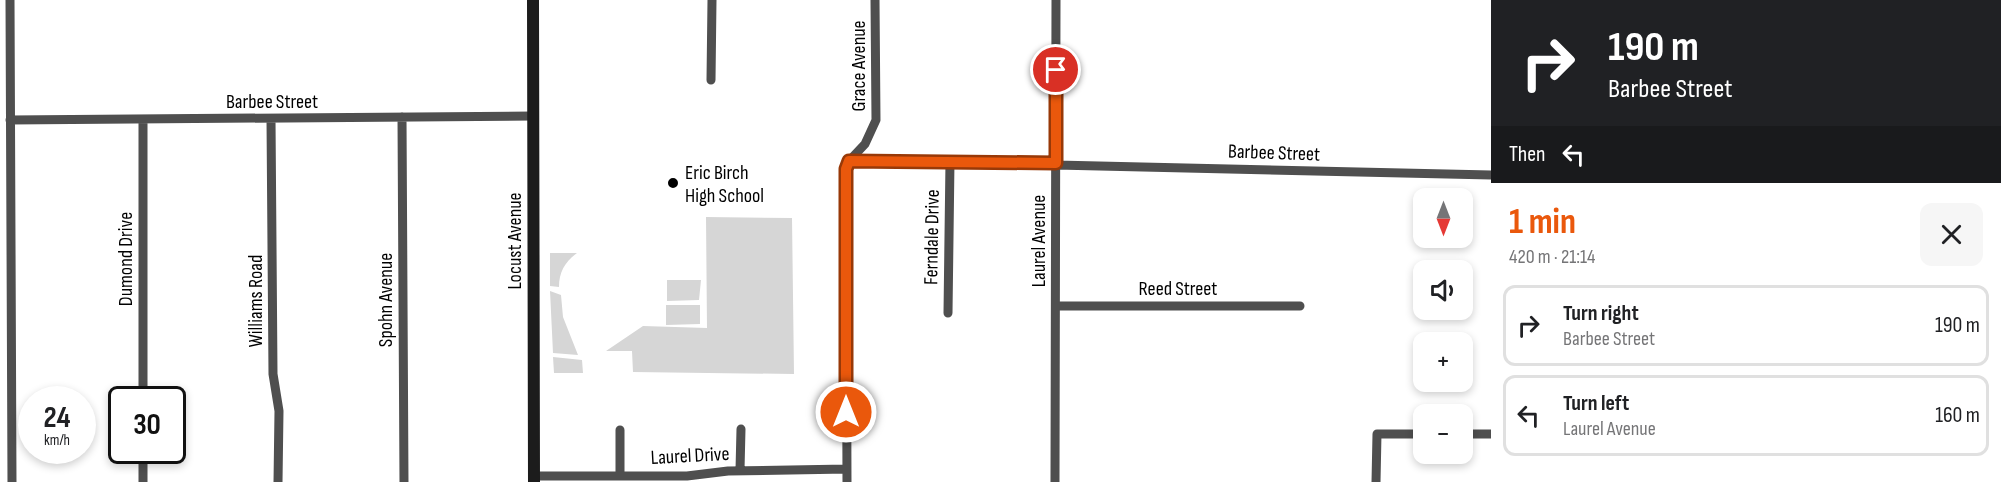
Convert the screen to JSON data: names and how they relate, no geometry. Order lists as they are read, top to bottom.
{
  "streets": {
    "street": [
      "Grace Avenue",
      "Barbee Street",
      "Ferndale Drive",
      "Locust Avenue",
      "Laurel Avenue",
      "Dumond Drive",
      "Reed Street",
      "Spohn Avenue",
      "Williams Road",
      "Laurel Drive"
    ]
  },
  "crossings": [
    ["Grace Avenue", "Barbee Street"],
    ["Barbee Street", "Ferndale Drive"],
    ["Barbee Street", "Locust Avenue"],
    ["Barbee Street", "Laurel Avenue"],
    ["Barbee Street", "Dumond Drive"],
    ["Barbee Street", "Spohn Avenue"],
    ["Barbee Street", "Williams Road"],
    ["Locust Avenue", "Laurel Drive"],
    ["Laurel Avenue", "Reed Street"]
  ],
  "places": ["Eric Birch High School"],
  "north": "bottom",
  "page": {
    "turn": ["190 m", "Barbee Street"],
    "then": "Then",
    "heading": ["1 min", "420 m · 21:14"],
    "map_buttons": ["+", "−"],
    "list": [
      {
        "name": "Turn right",
        "note": "Barbee Street",
        "value": "190 m"
      },
      {
        "name": "Turn left",
        "note": "Laurel Avenue",
        "value": "160 m"
      }
    ],
    "speed": "24 km/h",
    "limit": "30"
  }
}
